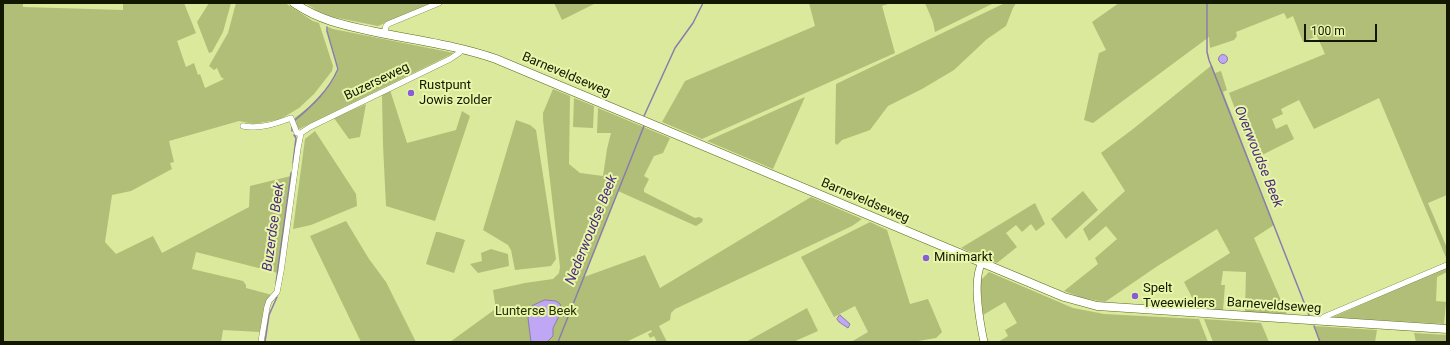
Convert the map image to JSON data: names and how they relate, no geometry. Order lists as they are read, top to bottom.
{
  "streets": {
    "main road": ["Barneveldseweg"],
    "street": ["Buzerseweg"]
  },
  "crossings": [
    ["Barneveldseweg", "Buzerseweg"]
  ],
  "water": ["Overwoudse Beek", "Buzerdse Beek", "Nederwoudse Beek"],
  "parks": ["Lunterse Beek"],
  "places": ["Rustpunt Jowis zolder", "Minimarkt", "Spelt Tweewielers"],
  "scale_bar": "100 m"
}
